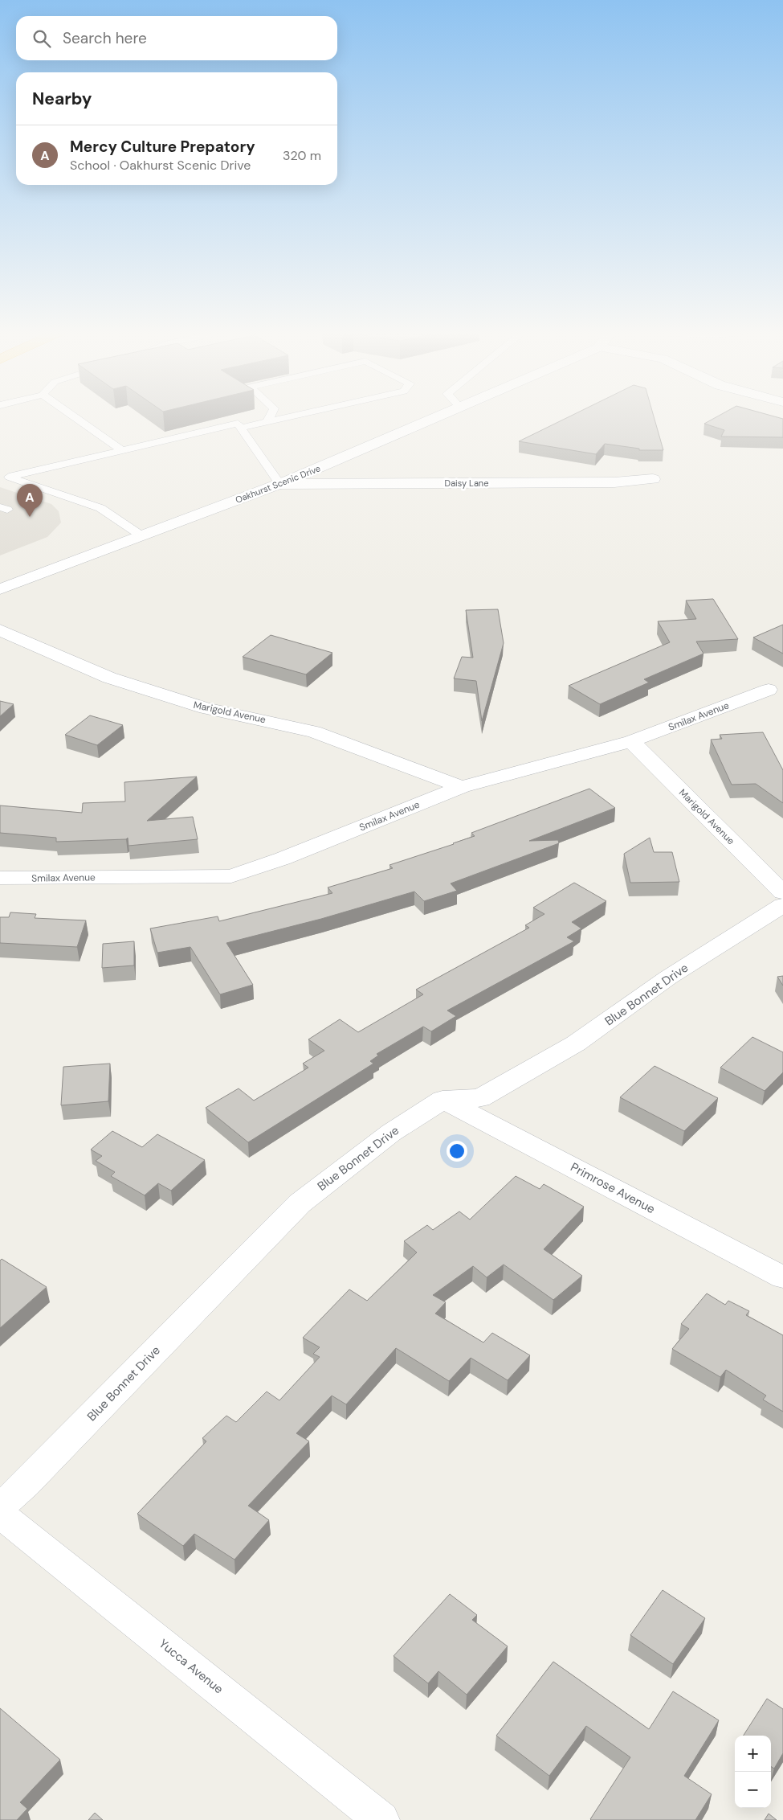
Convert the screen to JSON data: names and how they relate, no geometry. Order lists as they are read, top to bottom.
{
  "streets": {
    "street": [
      "Daisy Lane",
      "Oakhurst Scenic Drive",
      "Marigold Avenue",
      "Smilax Avenue",
      "Blue Bonnet Drive",
      "Primrose Avenue",
      "Yucca Avenue"
    ]
  },
  "crossings": [
    ["Daisy Lane", "Oakhurst Scenic Drive"],
    ["Marigold Avenue", "Smilax Avenue"],
    ["Blue Bonnet Drive", "Primrose Avenue"]
  ],
  "page": {
    "search": "Search here",
    "heading": "Nearby",
    "list": [
      {
        "mark": "A",
        "name": "Mercy Culture Prepatory",
        "note": "School · Oakhurst Scenic Drive",
        "value": "320 m"
      }
    ],
    "pins": "A",
    "map_buttons": ["+", "−"]
  }
}
